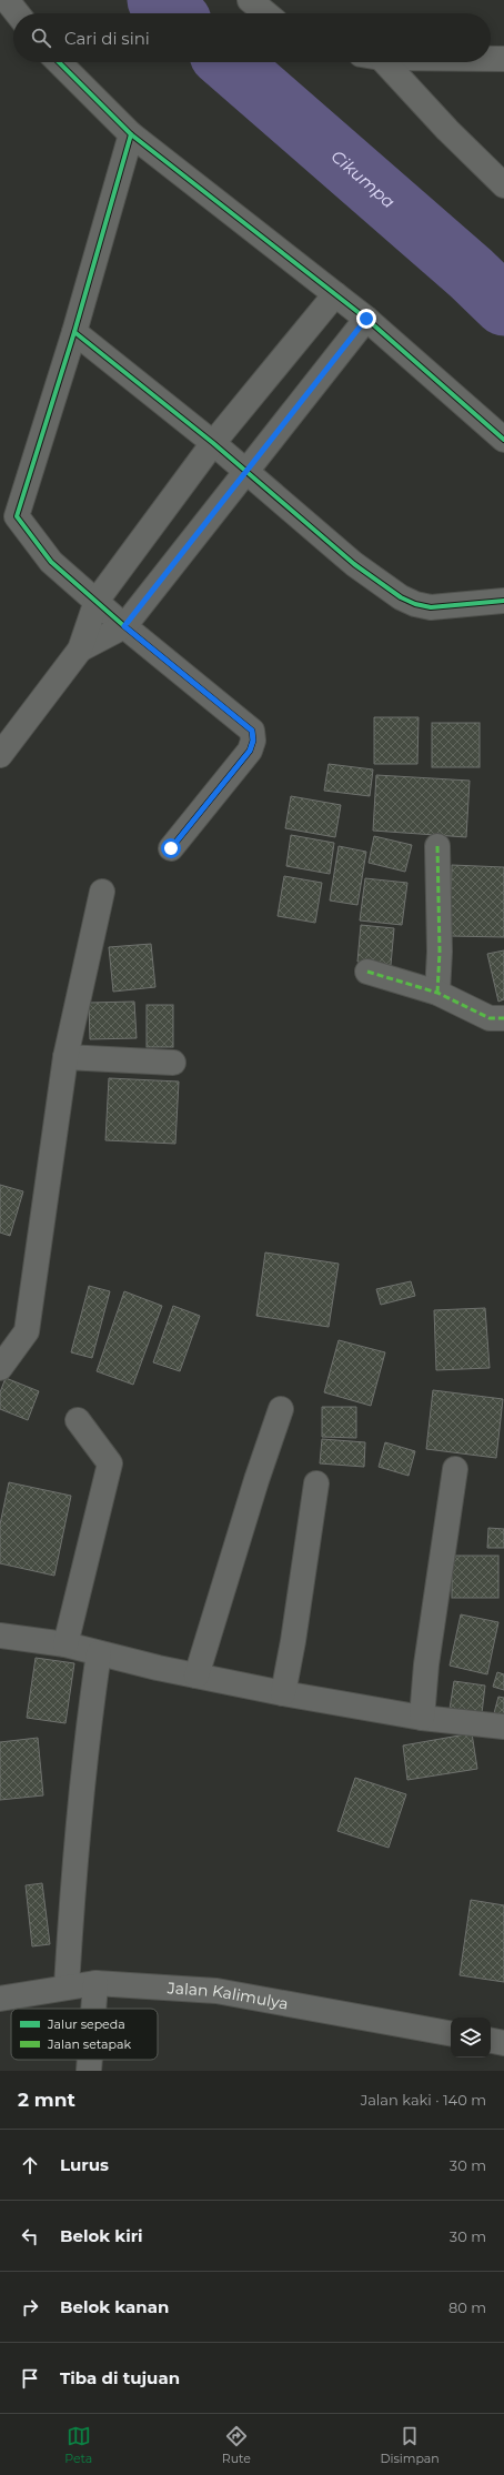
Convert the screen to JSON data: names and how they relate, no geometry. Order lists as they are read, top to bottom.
{
  "streets": {
    "street": ["Jalan Kalimulya"]
  },
  "water": ["Cikumpa"],
  "legend": ["Jalur sepeda", "Jalan setapak"],
  "page": {
    "search": "Cari di sini",
    "heading": ["2 mnt", "Jalan kaki · 140 m"],
    "list": [
      ["Lurus", "30 m"],
      ["Belok kiri", "30 m"],
      ["Belok kanan", "80 m"],
      "Tiba di tujuan"
    ],
    "nav": ["Peta", "Rute", "Disimpan"]
  }
}
